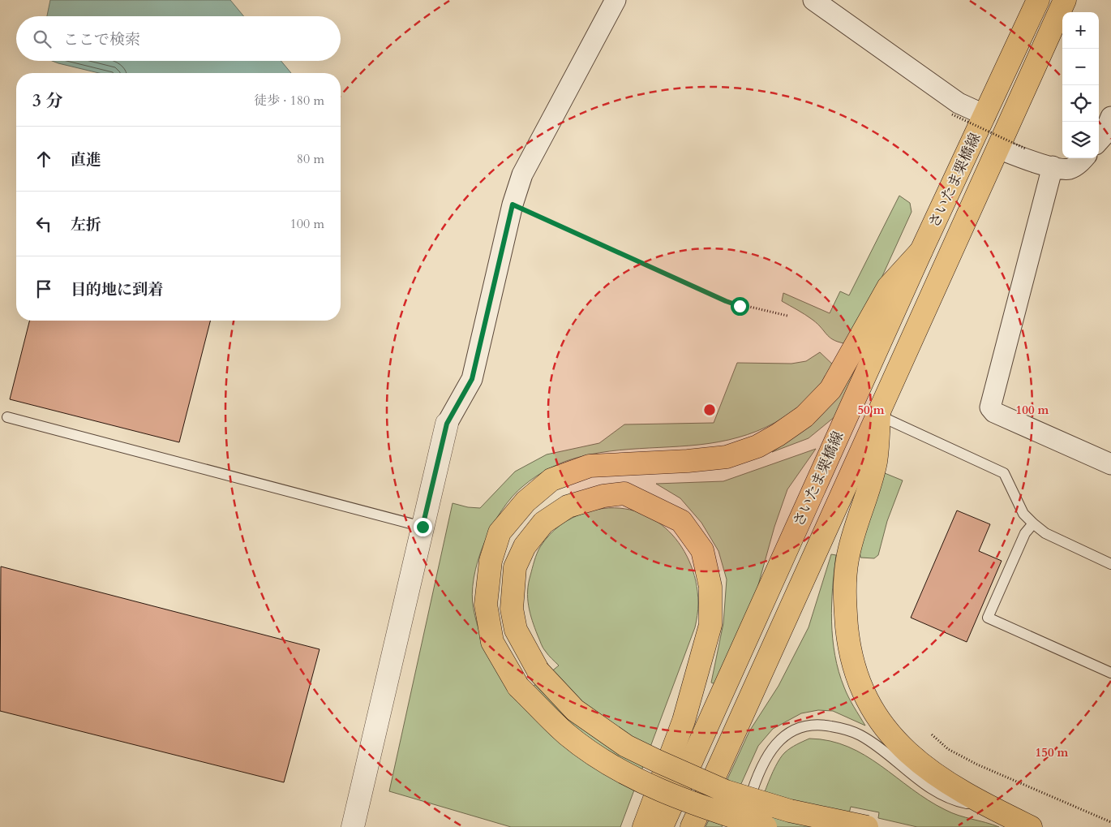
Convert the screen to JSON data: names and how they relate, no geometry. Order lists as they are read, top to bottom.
{
  "streets": {
    "main road": ["さいたま栗橋線"]
  },
  "page": {
    "map_buttons": ["+", "−"],
    "search": "ここで検索",
    "heading": ["3 分", "徒歩 · 180 m"],
    "list": [
      ["直進", "80 m"],
      ["左折", "100 m"],
      "目的地に到着"
    ]
  },
  "rings": ["50 m", "100 m", "150 m"]
}
